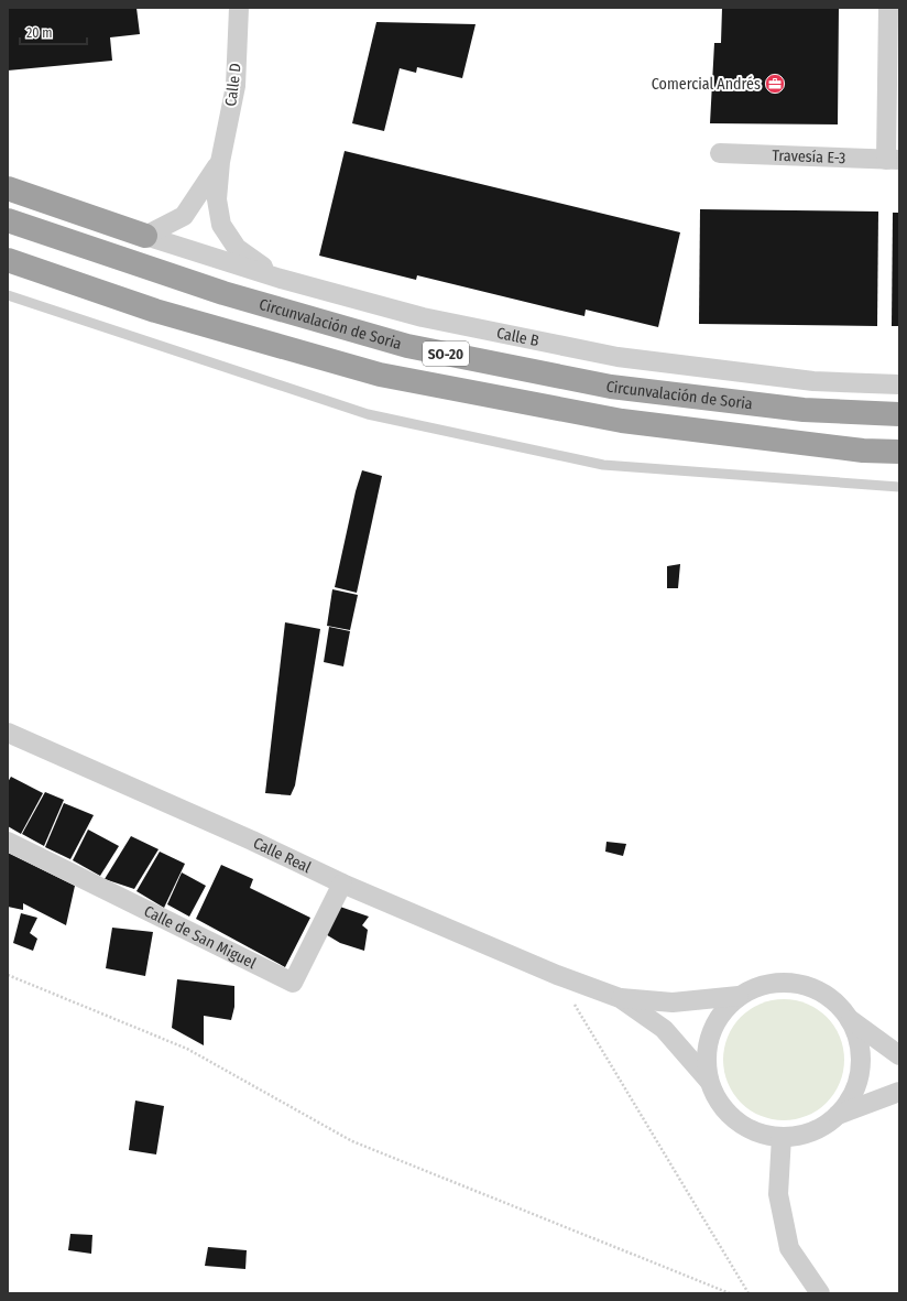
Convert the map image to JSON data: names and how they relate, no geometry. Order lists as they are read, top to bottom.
{
  "streets": {
    "highway": ["Circunvalación de Soria", "SO-20"],
    "street": [
      "Calle D",
      "Travesía E-3",
      "Calle B",
      "Calle Real",
      "Calle de San Miguel"
    ]
  },
  "crossings": [
    ["Calle D", "Calle B"],
    ["Calle Real", "Calle de San Miguel"]
  ],
  "places": {
    "office": ["Comercial Andrés"]
  },
  "scale_bar": "20 m"
}
